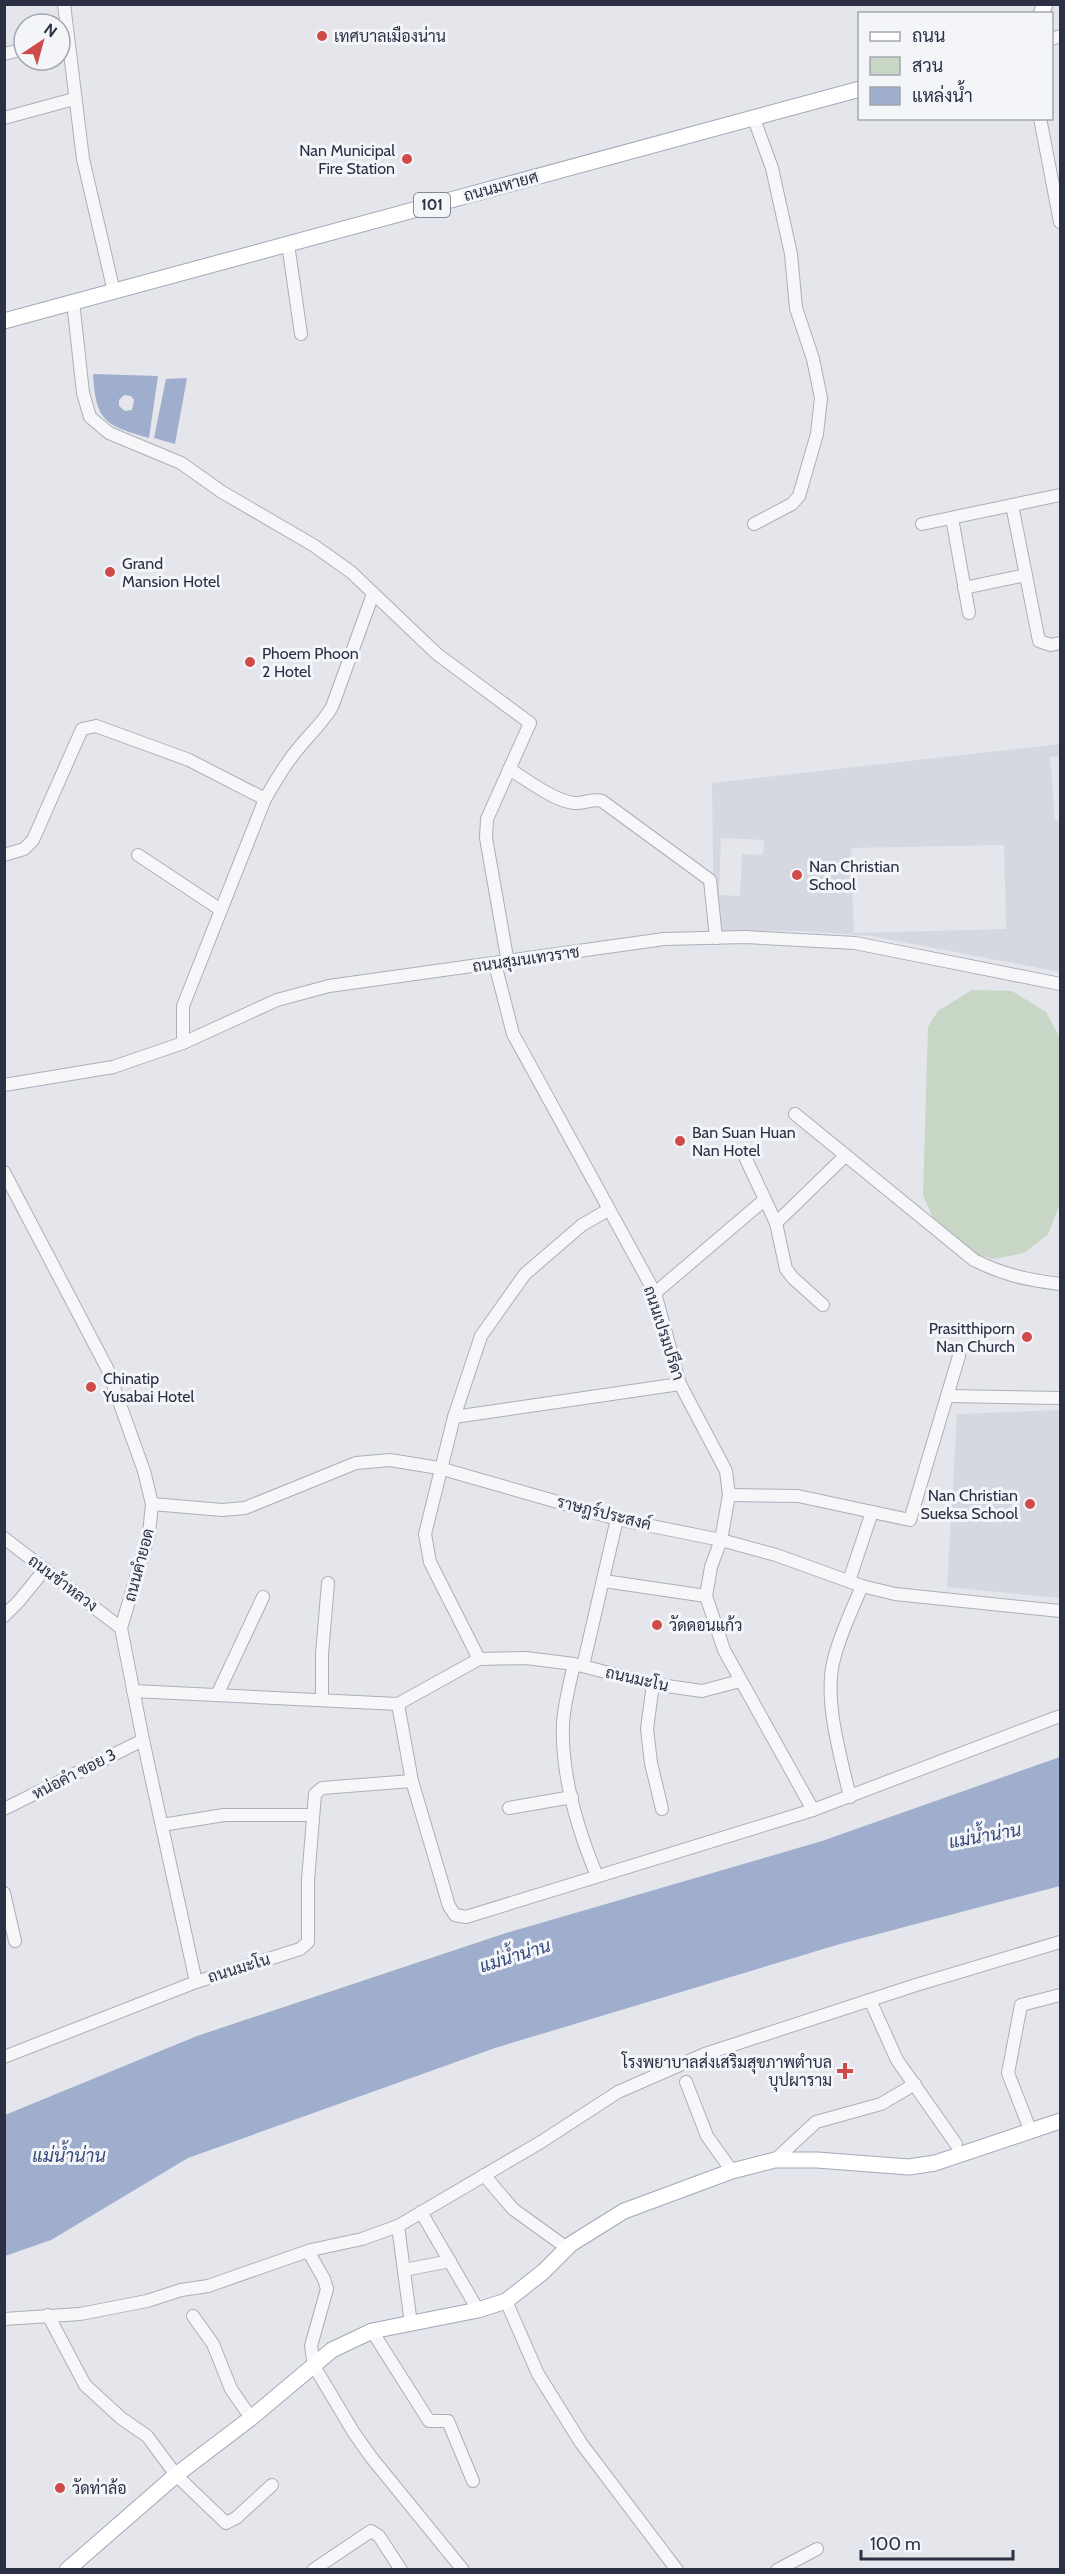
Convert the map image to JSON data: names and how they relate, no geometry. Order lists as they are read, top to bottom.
{
  "streets": {
    "main road": ["ถนนมหายศ", "101"],
    "street": [
      "ถนนสุมนเทวราช",
      "ถนนเปรมปรีดา",
      "ราษฎร์ประสงค์",
      "ถนนคำยอด",
      "ถนนข้าหลวง",
      "ถนนมะโน",
      "หน่อคำ ซอย 3"
    ]
  },
  "crossings": [
    ["ถนนสุมนเทวราช", "ถนนเปรมปรีดา"],
    ["ถนนเปรมปรีดา", "ราษฎร์ประสงค์"],
    ["ถนนเปรมปรีดา", "ถนนมะโน"],
    ["ราษฎร์ประสงค์", "ถนนคำยอด"],
    ["ถนนคำยอด", "ถนนข้าหลวง"],
    ["ถนนคำยอด", "ถนนมะโน"],
    ["ถนนคำยอด", "หน่อคำ ซอย 3"]
  ],
  "water": ["แม่น้ำน่าน"],
  "places": {
    "other": [
      "เทศบาลเมืองน่าน",
      "Nan Municipal Fire Station",
      "Grand Mansion Hotel",
      "Phoem Phoon 2 Hotel",
      "Nan Christian School",
      "Ban Suan Huan Nan Hotel",
      "Prasitthiporn Nan Church",
      "Chinatip Yusabai Hotel",
      "Nan Christian Sueksa School",
      "วัดดอนแก้ว",
      "วัดท่าล้อ"
    ],
    "health": ["โรงพยาบาลส่งเสริมสุขภาพตำบล บุปผาราม"]
  },
  "legend": ["ถนน", "สวน", "แหล่งน้ำ"],
  "scale_bar": "100 m",
  "north": "top right"
}
